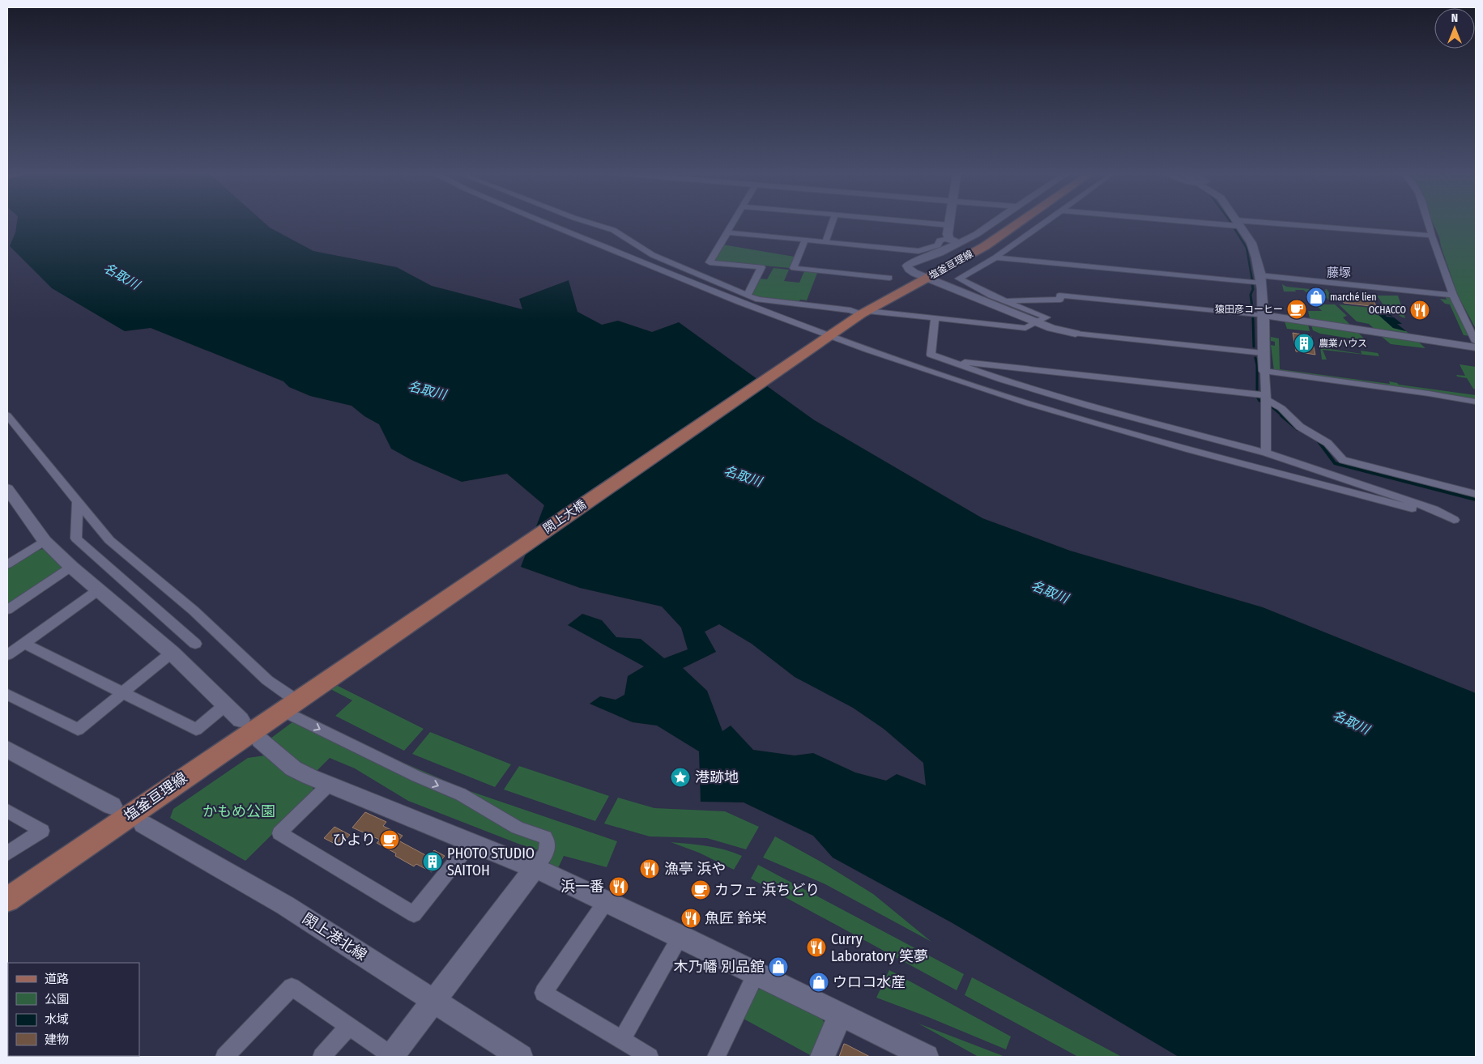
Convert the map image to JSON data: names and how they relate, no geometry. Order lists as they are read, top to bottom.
{
  "streets": {
    "main road": ["塩釜亘理線", "閖上大橋"],
    "street": ["閖上港北線"]
  },
  "crossings": [
    ["塩釜亘理線", "閖上大橋"]
  ],
  "districts": ["藤塚"],
  "water": ["名取川"],
  "parks": ["かもめ公園"],
  "places": {
    "shop": ["marché lien", "木乃幡 別品舘", "ウロコ水産"],
    "cafe": ["猿田彦コーヒー", "ひより", "カフェ 浜ちどり"],
    "restaurant": [
      "OCHACCO",
      "漁亭 浜や",
      "浜一番",
      "魚匠 鈴栄",
      "Curry Laboratory 笑夢"
    ],
    "building": ["農業ハウス", "PHOTO STUDIO SAITOH"],
    "place": ["港跡地"]
  },
  "legend": [
    "道路",
    "公園",
    "水域",
    "建物"
  ],
  "north": "top"
}
